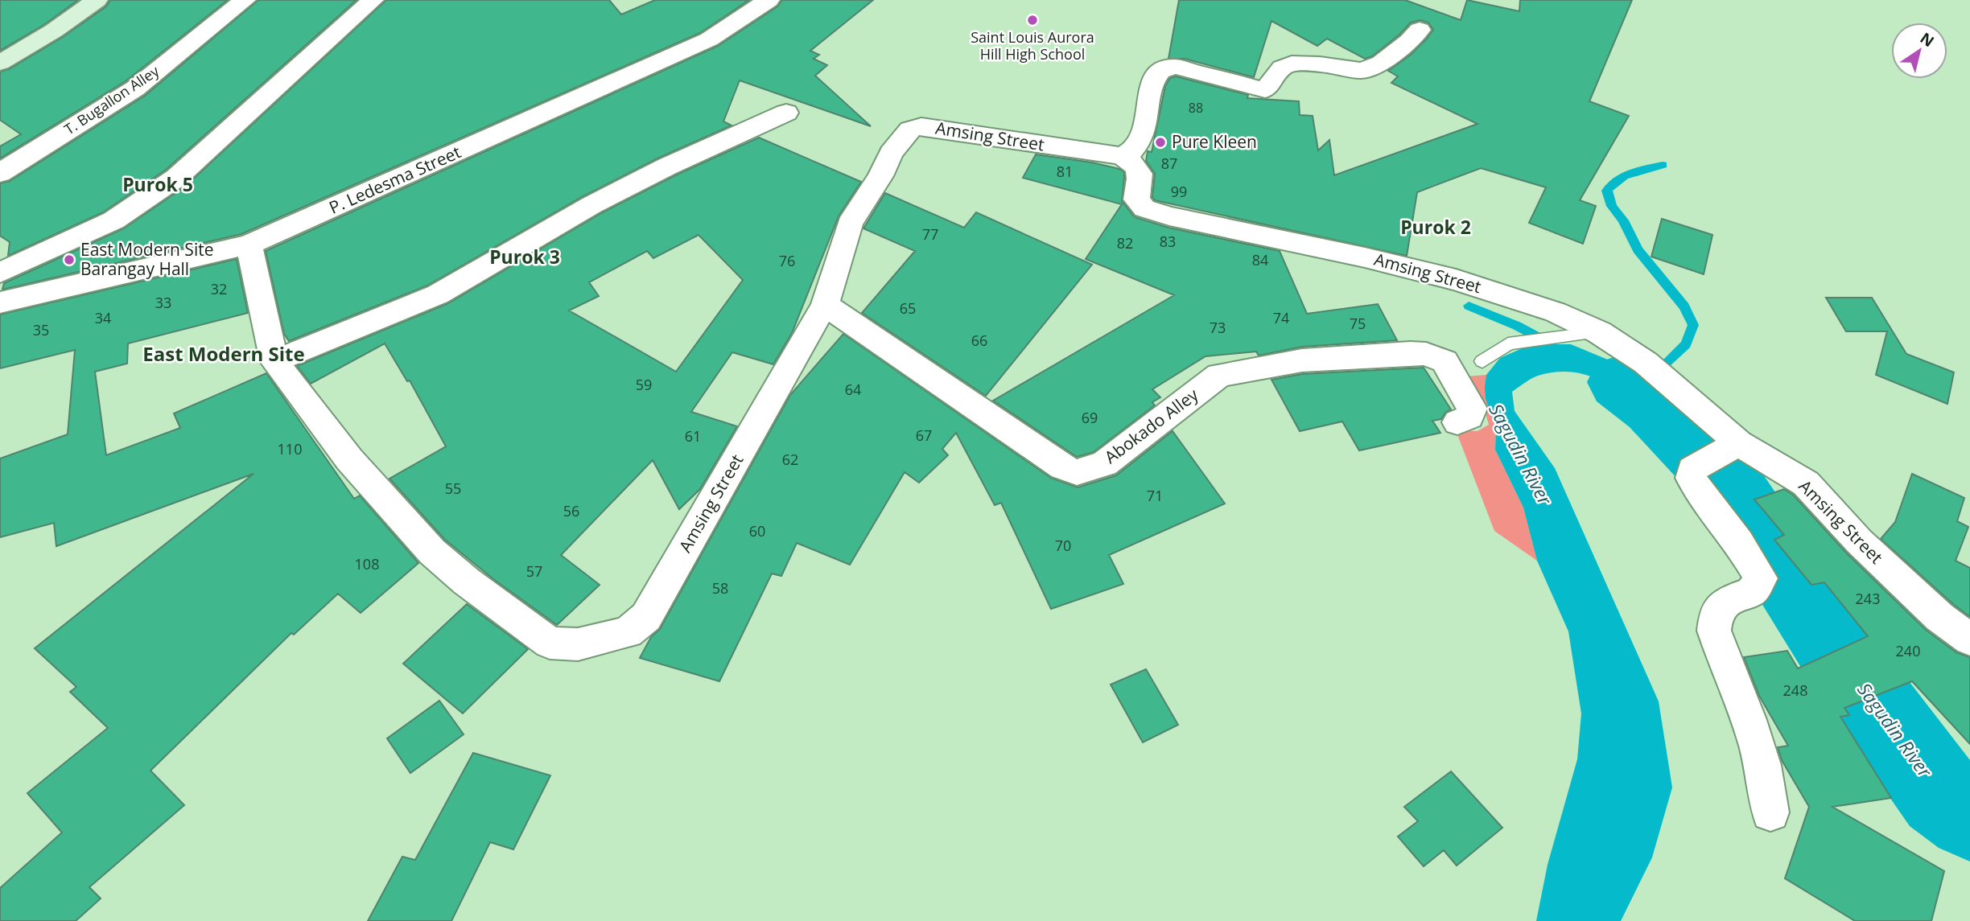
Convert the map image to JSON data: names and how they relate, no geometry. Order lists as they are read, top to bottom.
{
  "streets": {
    "street": [
      "T. Bugallon Alley",
      "Amsing Street",
      "P. Ledesma Street",
      "Abokado Alley"
    ]
  },
  "crossings": [
    ["Amsing Street", "P. Ledesma Street"],
    ["Amsing Street", "Abokado Alley"]
  ],
  "districts": [
    "Purok 5",
    "Purok 2",
    "Purok 3",
    "East Modern Site"
  ],
  "water": ["Sagudin River"],
  "places": ["Saint Louis Aurora Hill High School", "Pure Kleen", "East Modern Site Barangay Hall"],
  "house_numbers": [
    "88",
    "87",
    "81",
    "99",
    "77",
    "83",
    "82",
    "84",
    "76",
    "32",
    "33",
    "65",
    "34",
    "74",
    "75",
    "73",
    "35",
    "66",
    "59",
    "64",
    "69",
    "67",
    "61",
    "110",
    "62",
    "55",
    "71",
    "56",
    "60",
    "70",
    "108",
    "57",
    "58",
    "243",
    "240",
    "248"
  ],
  "north": "top right"
}
